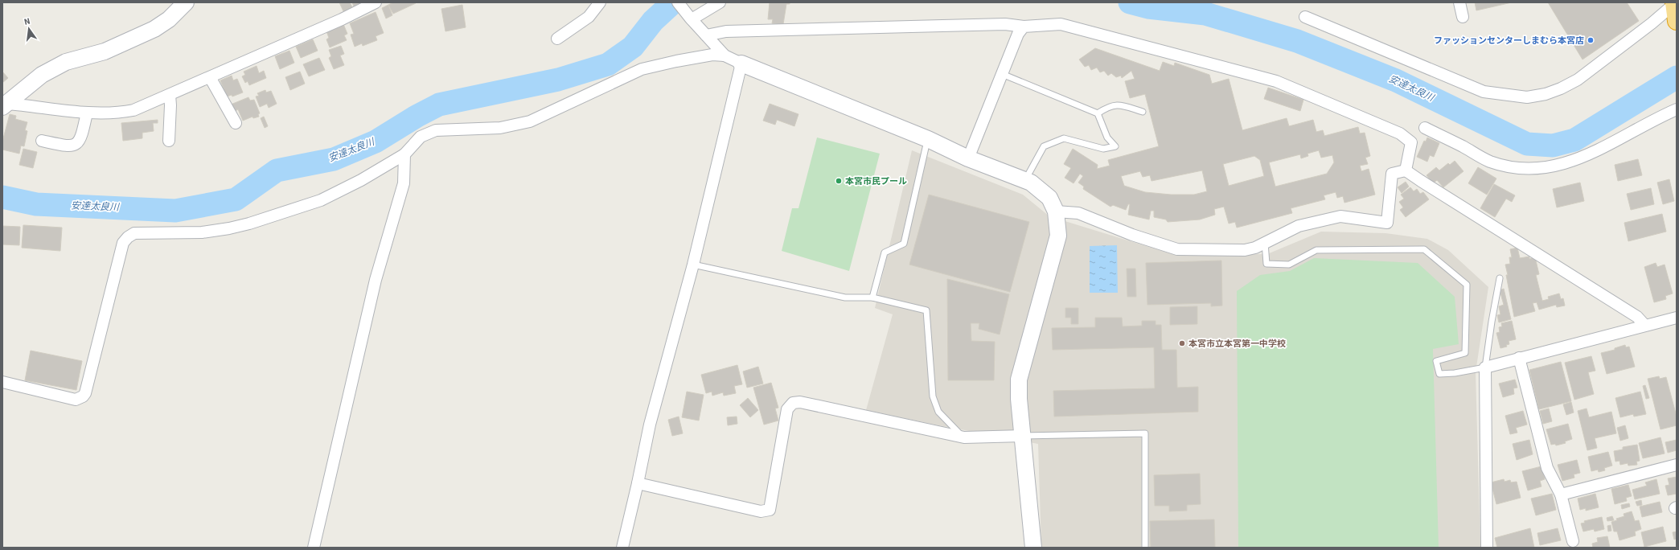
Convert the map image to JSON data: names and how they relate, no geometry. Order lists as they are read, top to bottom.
{
  "water": ["安達太良川"],
  "places": ["ファッションセンターしまむら本宮店", "本宮市民プール", "本宮市立本宮第一中学校"],
  "north": "top"
}
